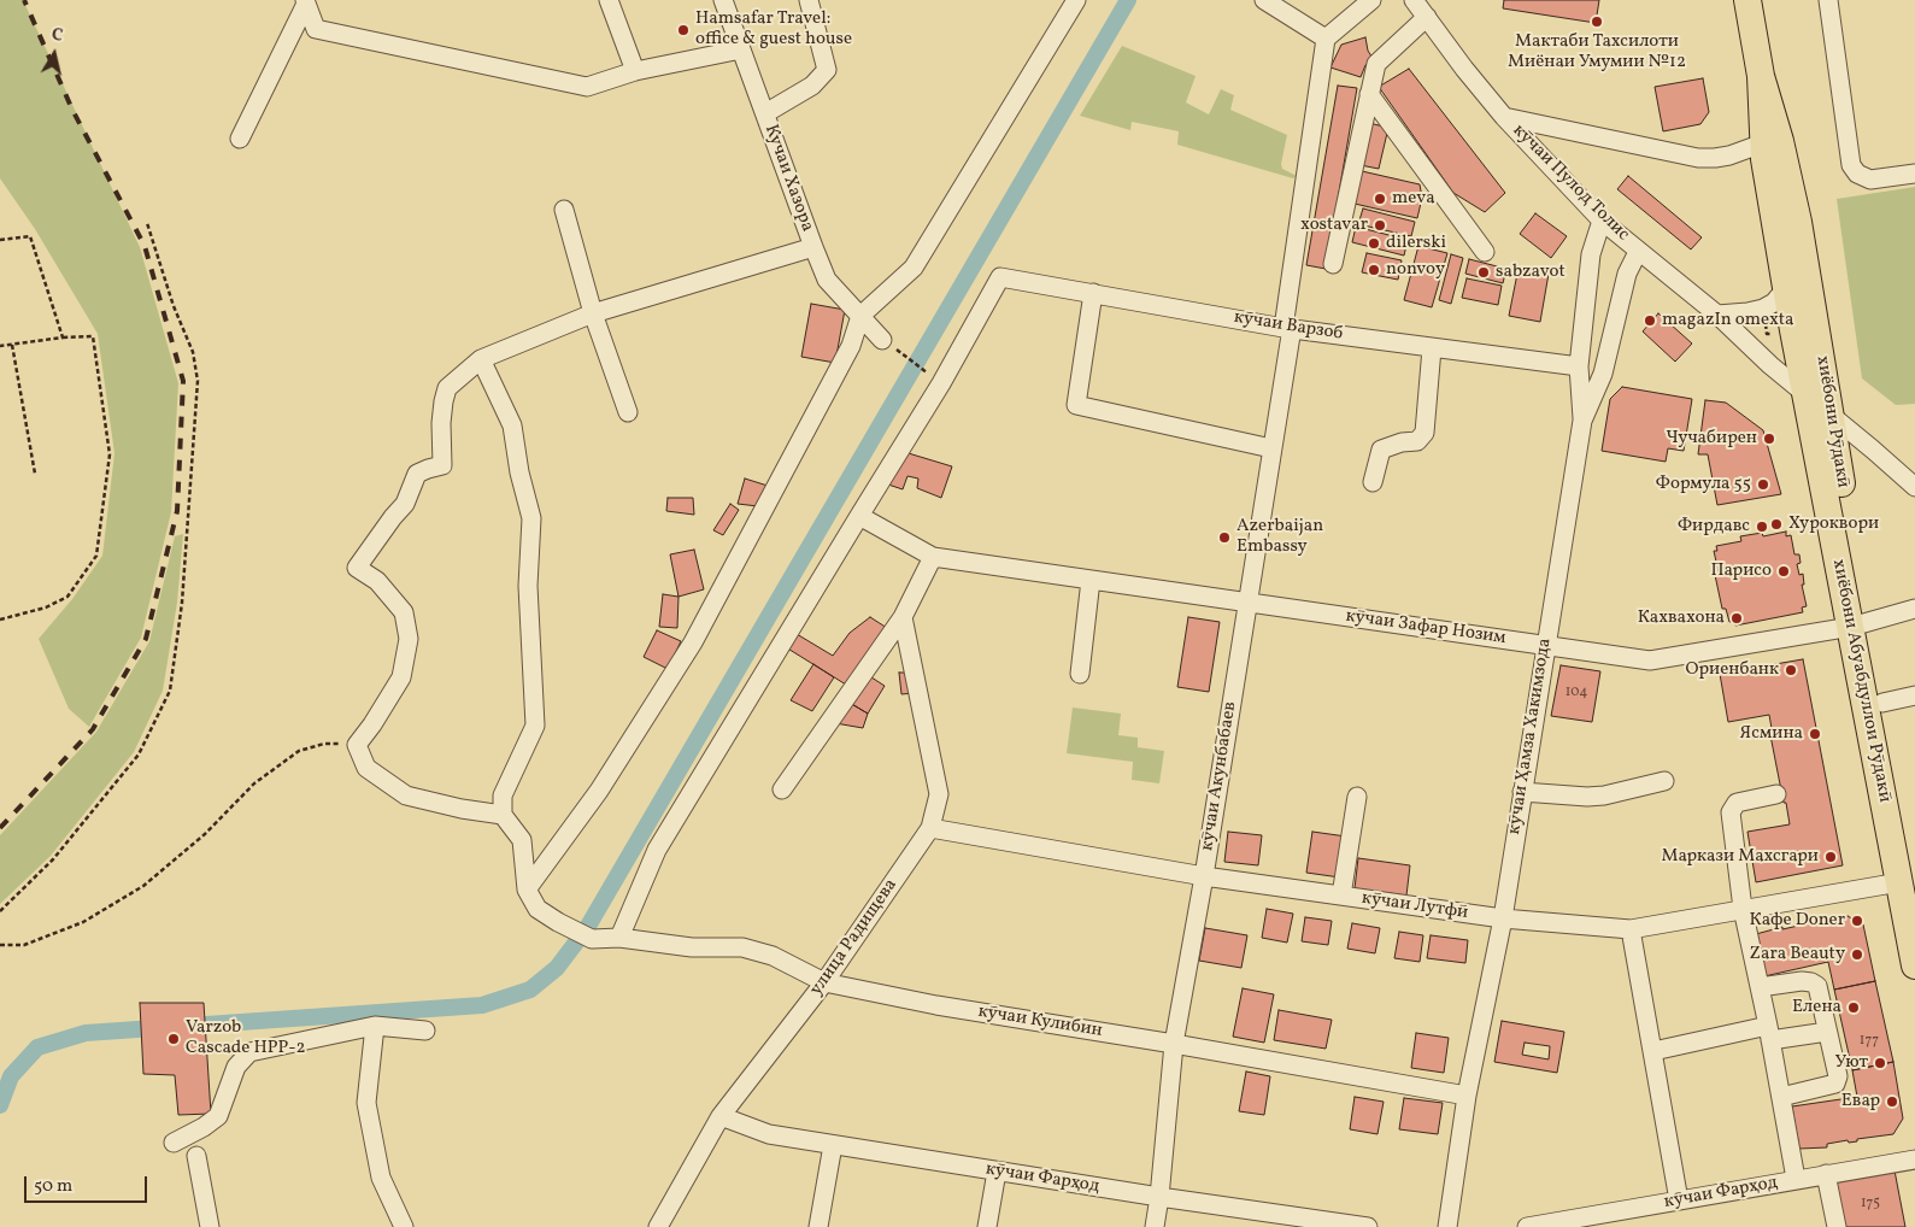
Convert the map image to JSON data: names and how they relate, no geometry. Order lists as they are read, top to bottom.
{
  "streets": {
    "highway": ["хиёбони Рӯдакӣ", "хиёбони Абуабдуллои Рӯдакӣ"],
    "street": [
      "Кучаи Хазора",
      "кӯчаи Пулод Толис",
      "кӯчаи Варзоб",
      "кӯчаи Зафар Нозим",
      "кӯчаи Ҳамза Хакимзода",
      "кӯчаи Акунбабаев",
      "кӯчаи Лутфӣ",
      "улица Радищева",
      "кӯчаи Кулибин",
      "кӯчаи Фарҳод"
    ]
  },
  "crossings": [
    ["кӯчаи Пулод Толис", "хиёбони Рӯдакӣ"],
    ["кӯчаи Пулод Толис", "хиёбони Абуабдуллои Рӯдакӣ"],
    ["кӯчаи Пулод Толис", "кӯчаи Ҳамза Хакимзода"],
    ["кӯчаи Варзоб", "кӯчаи Акунбабаев"],
    ["хиёбони Рӯдакӣ", "кӯчаи Зафар Нозим"],
    ["хиёбони Рӯдакӣ", "хиёбони Абуабдуллои Рӯдакӣ"],
    ["хиёбони Рӯдакӣ", "кӯчаи Лутфӣ"],
    ["кӯчаи Зафар Нозим", "хиёбони Абуабдуллои Рӯдакӣ"],
    ["кӯчаи Зафар Нозим", "кӯчаи Ҳамза Хакимзода"],
    ["кӯчаи Зафар Нозим", "кӯчаи Акунбабаев"],
    ["хиёбони Абуабдуллои Рӯдакӣ", "кӯчаи Лутфӣ"],
    ["кӯчаи Ҳамза Хакимзода", "кӯчаи Лутфӣ"],
    ["кӯчаи Ҳамза Хакимзода", "кӯчаи Кулибин"],
    ["кӯчаи Акунбабаев", "кӯчаи Лутфӣ"],
    ["кӯчаи Акунбабаев", "кӯчаи Кулибин"],
    ["кӯчаи Акунбабаев", "кӯчаи Фарҳод"],
    ["кӯчаи Лутфӣ", "улица Радищева"],
    ["улица Радищева", "кӯчаи Кулибин"],
    ["улица Радищева", "кӯчаи Фарҳод"]
  ],
  "places": [
    "Мактаби Тахсилоти Миёнаи Умумии №12",
    "Hamsafar Travel: office & guest house",
    "meva",
    "xostavar",
    "dilerski",
    "nonvoy",
    "sabzavot",
    "magazIn omexta",
    "Чучабирен",
    "Формула 55",
    "Хуроквори",
    "Фирдавс",
    "Azerbaijan Embassy",
    "Парисо",
    "Кахвахона",
    "Ориенбанк",
    "Ясмина",
    "Маркази Махсгари",
    "Кафе Doner",
    "Zara Beauty",
    "Елена",
    "Varzob Cascade HPP-2",
    "Уют",
    "Евар"
  ],
  "house_numbers": ["104", "177", "175"],
  "scale_bar": "50 m",
  "north": "top"
}
